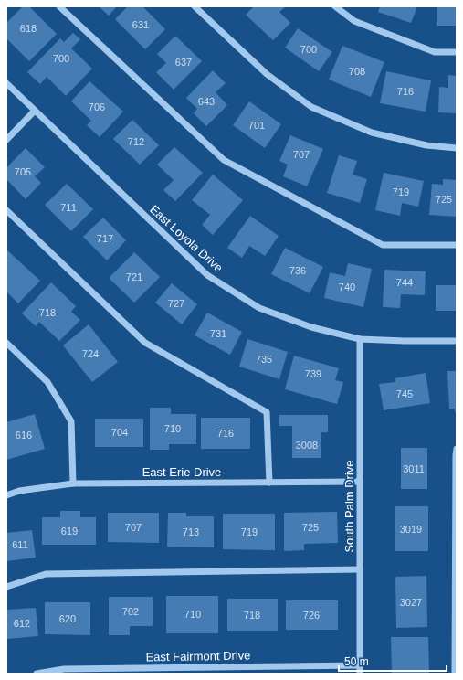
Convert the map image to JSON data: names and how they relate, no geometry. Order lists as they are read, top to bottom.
{
  "streets": {
    "street": [
      "East Loyola Drive",
      "East Erie Drive",
      "South Palm Drive",
      "East Fairmont Drive"
    ]
  },
  "crossings": [
    ["East Loyola Drive", "South Palm Drive"],
    ["East Erie Drive", "South Palm Drive"],
    ["South Palm Drive", "East Fairmont Drive"]
  ],
  "house_numbers": [
    "631",
    "618",
    "700",
    "700",
    "637",
    "708",
    "716",
    "643",
    "706",
    "701",
    "712",
    "707",
    "705",
    "719",
    "725",
    "711",
    "717",
    "736",
    "721",
    "744",
    "740",
    "727",
    "718",
    "731",
    "724",
    "735",
    "739",
    "745",
    "710",
    "704",
    "716",
    "616",
    "3008",
    "3011",
    "707",
    "725",
    "3019",
    "619",
    "713",
    "719",
    "611",
    "3027",
    "702",
    "710",
    "718",
    "726",
    "620",
    "612"
  ],
  "scale_bar": "50 m"
}
